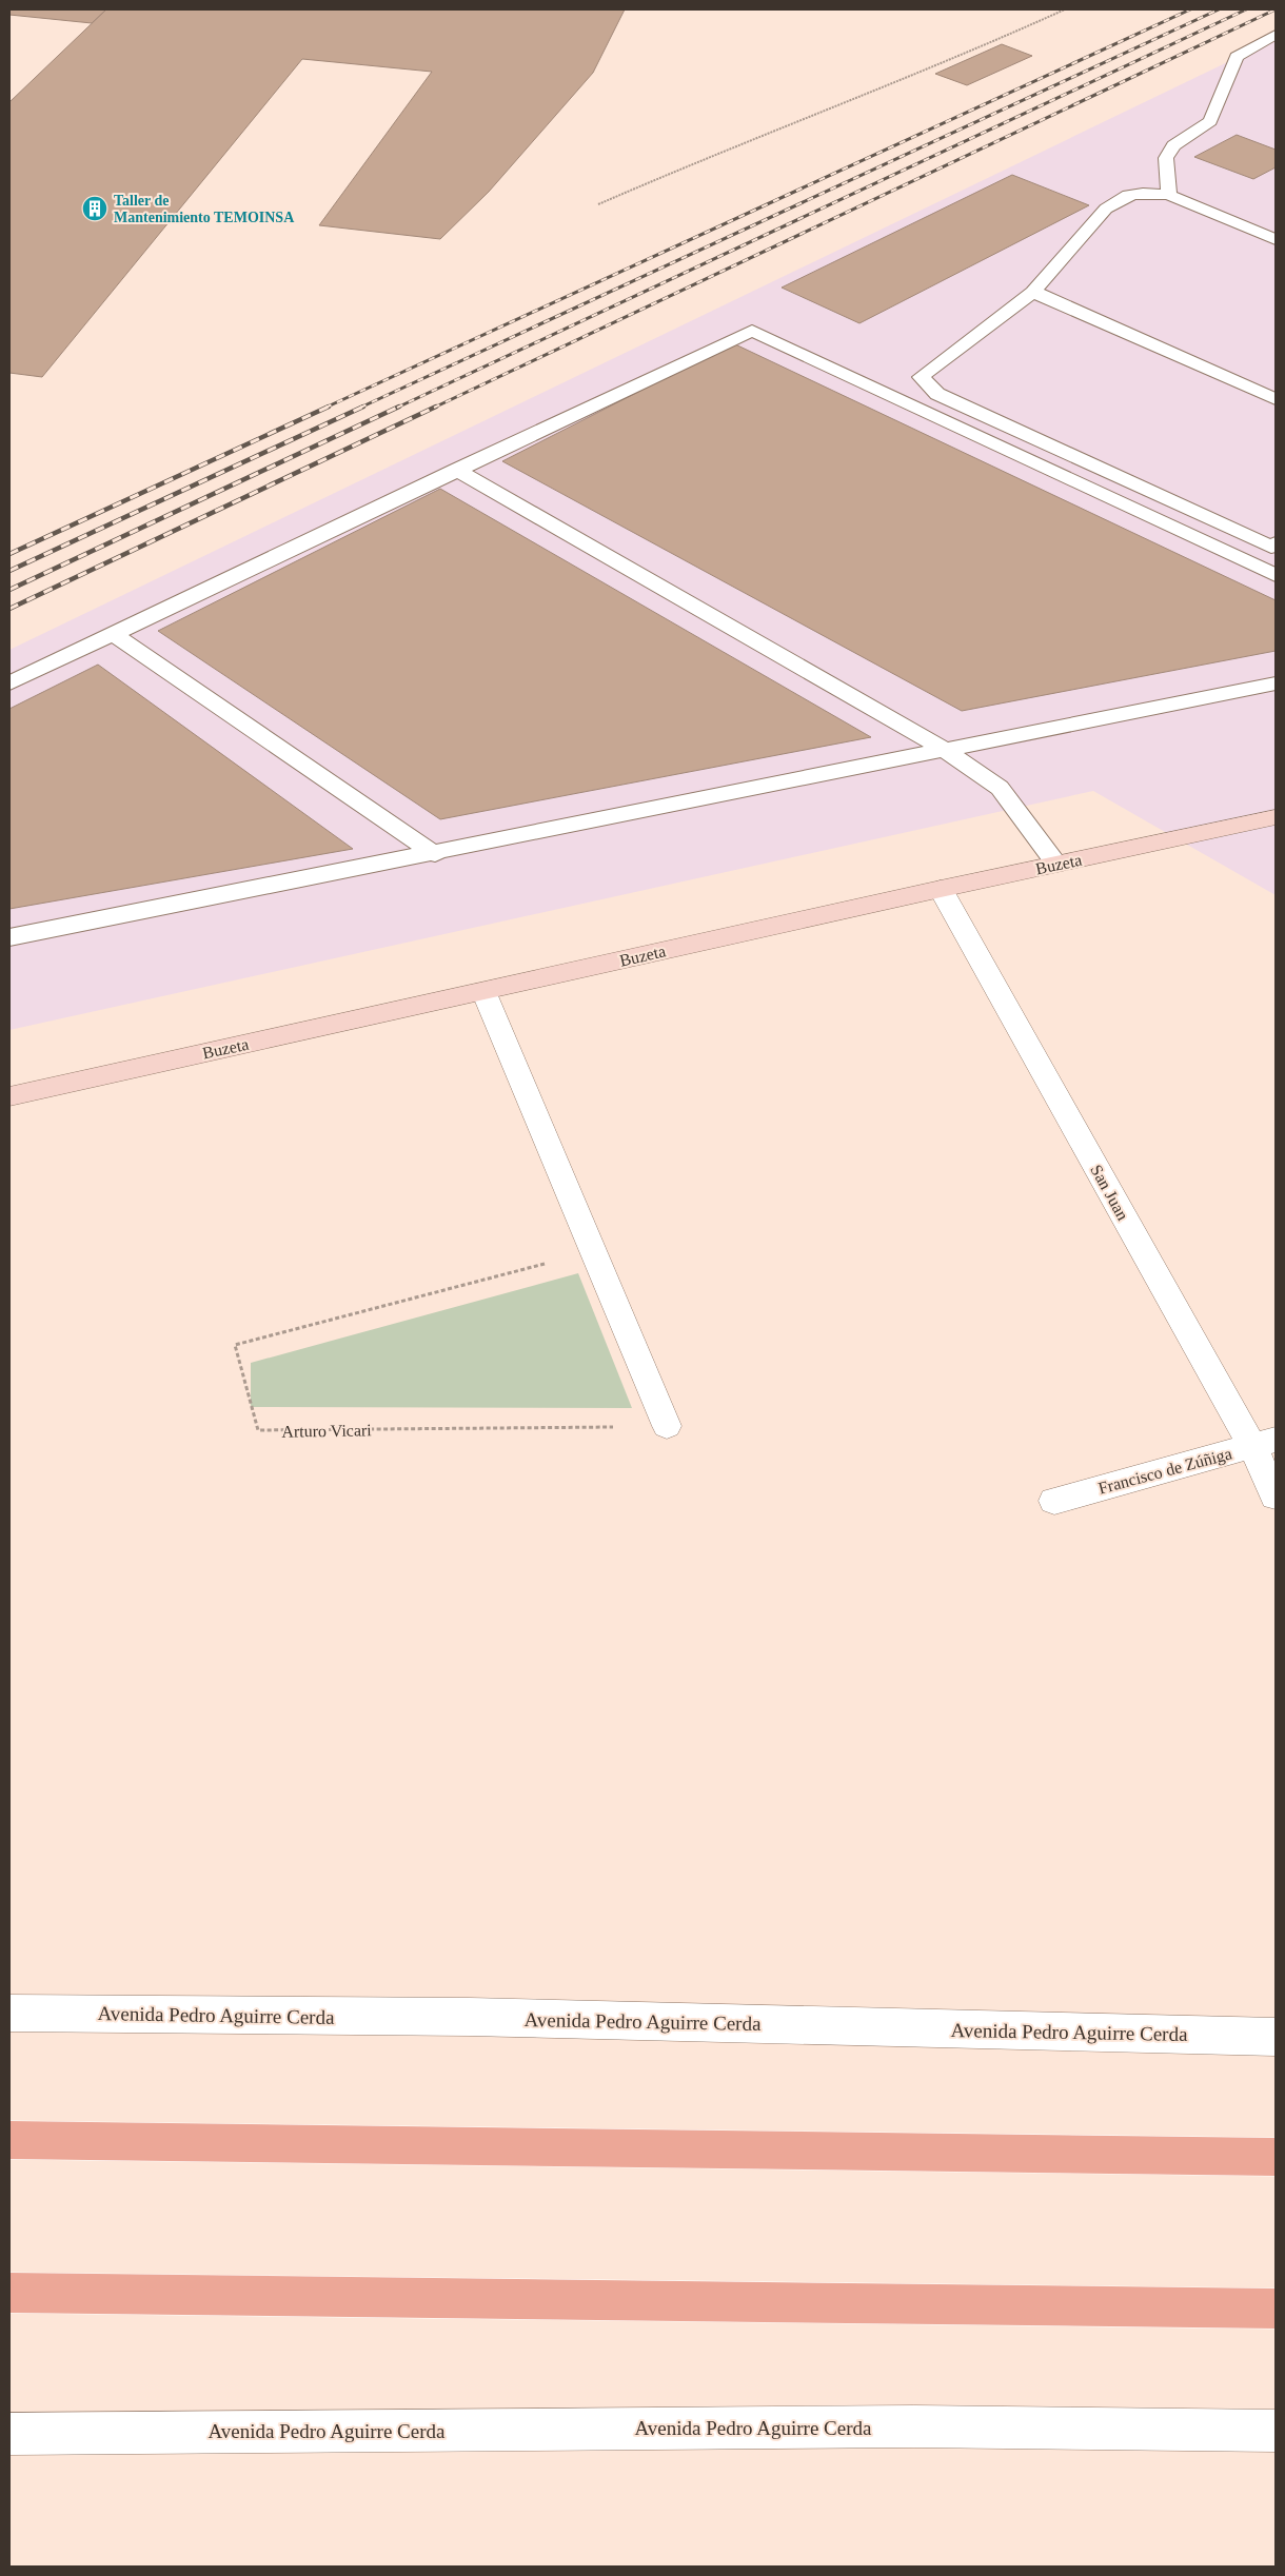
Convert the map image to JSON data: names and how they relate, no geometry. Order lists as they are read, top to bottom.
{
  "streets": {
    "street": [
      "Buzeta",
      "San Juan",
      "Francisco de Zúñiga",
      "Avenida Pedro Aguirre Cerda"
    ],
    "path": ["Arturo Vicari"]
  },
  "crossings": [
    ["Buzeta", "San Juan"],
    ["San Juan", "Francisco de Zúñiga"]
  ],
  "places": {
    "building": ["Taller de Mantenimiento TEMOINSA"]
  }
}
